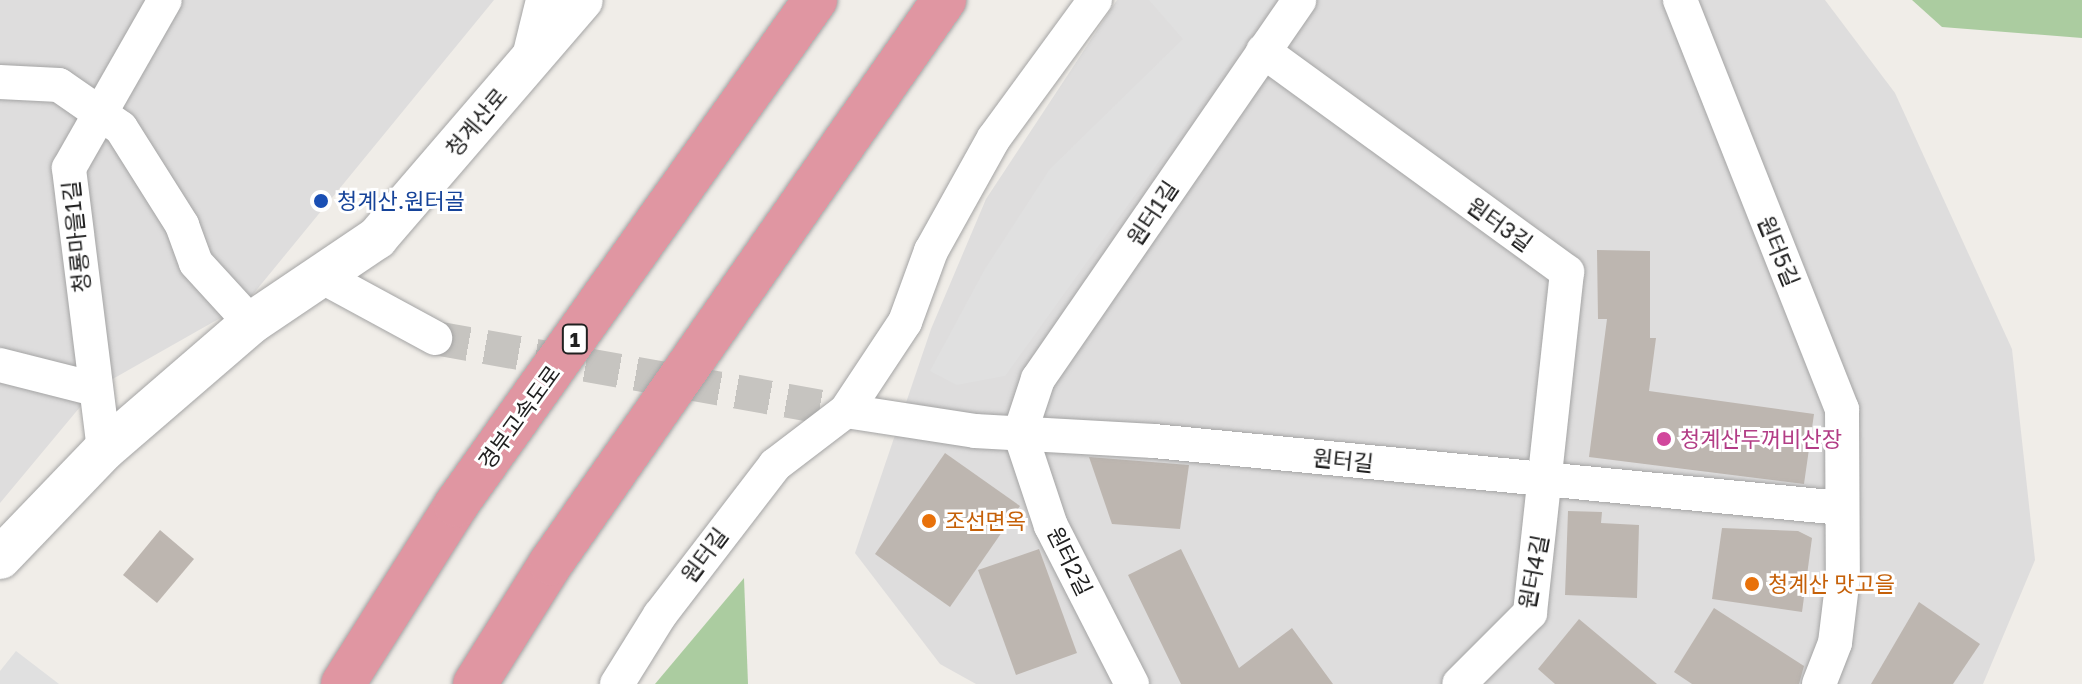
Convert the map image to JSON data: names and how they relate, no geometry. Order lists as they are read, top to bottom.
{
  "streets": {
    "highway": ["1", "경부고속도로"],
    "street": [
      "청계산로",
      "원터1길",
      "원터3길",
      "청룡마을1길",
      "원터5길",
      "원터길",
      "원터2길",
      "원터4길"
    ]
  },
  "crossings": [
    ["청계산로", "청룡마을1길"],
    ["원터1길", "원터3길"],
    ["원터1길", "원터길"],
    ["원터1길", "원터2길"],
    ["원터3길", "원터길"],
    ["원터3길", "원터4길"],
    ["원터5길", "원터길"],
    ["원터길", "원터2길"],
    ["원터길", "원터4길"]
  ],
  "places": [
    "청계산.원터골",
    "청계산두꺼비산장",
    "조선면옥",
    "청계산 맛고을"
  ]
}
